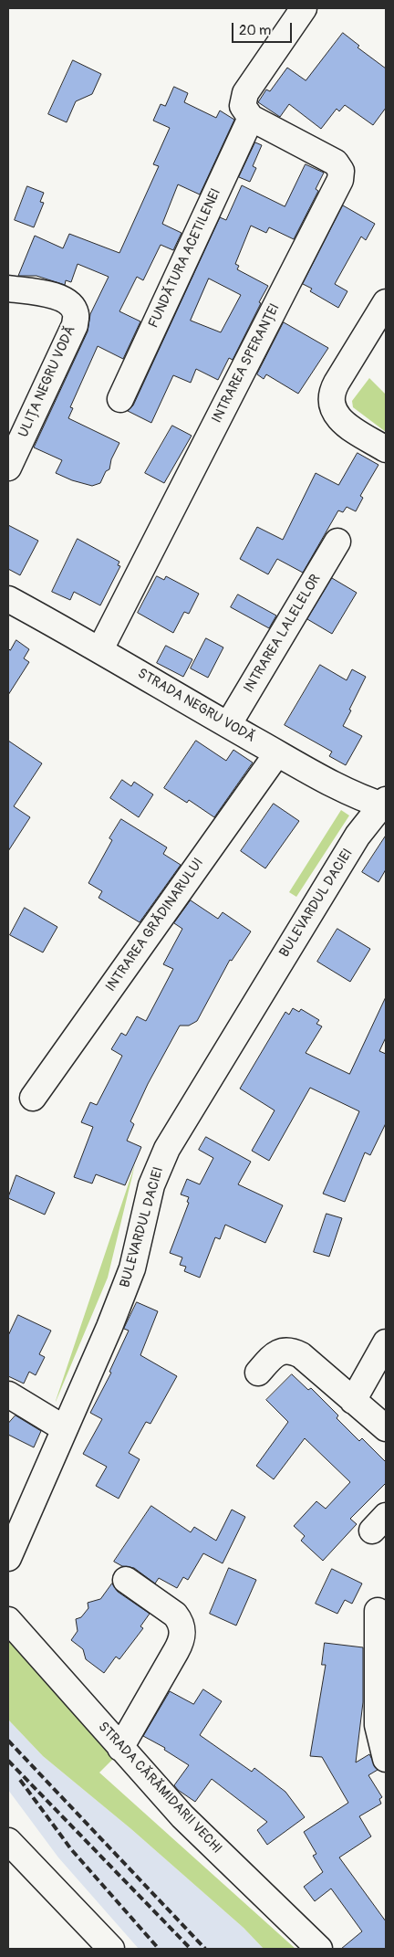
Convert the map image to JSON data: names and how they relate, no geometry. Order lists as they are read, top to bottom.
{
  "streets": {
    "street": [
      "FUNDĂTURA ACETILENEI",
      "INTRAREA SPERANȚEI",
      "ULIȚA NEGRU VODĂ",
      "INTRAREA LALELELOR",
      "STRADA NEGRU VODĂ",
      "BULEVARDUL DACIEI",
      "INTRAREA GRĂDINARULUI",
      "STRADA CĂRĂMIDARII VECHI"
    ]
  },
  "crossings": [
    ["FUNDĂTURA ACETILENEI", "INTRAREA SPERANȚEI"],
    ["INTRAREA SPERANȚEI", "STRADA NEGRU VODĂ"],
    ["INTRAREA LALELELOR", "STRADA NEGRU VODĂ"],
    ["STRADA NEGRU VODĂ", "BULEVARDUL DACIEI"],
    ["STRADA NEGRU VODĂ", "INTRAREA GRĂDINARULUI"]
  ],
  "scale_bar": "20 m"
}
